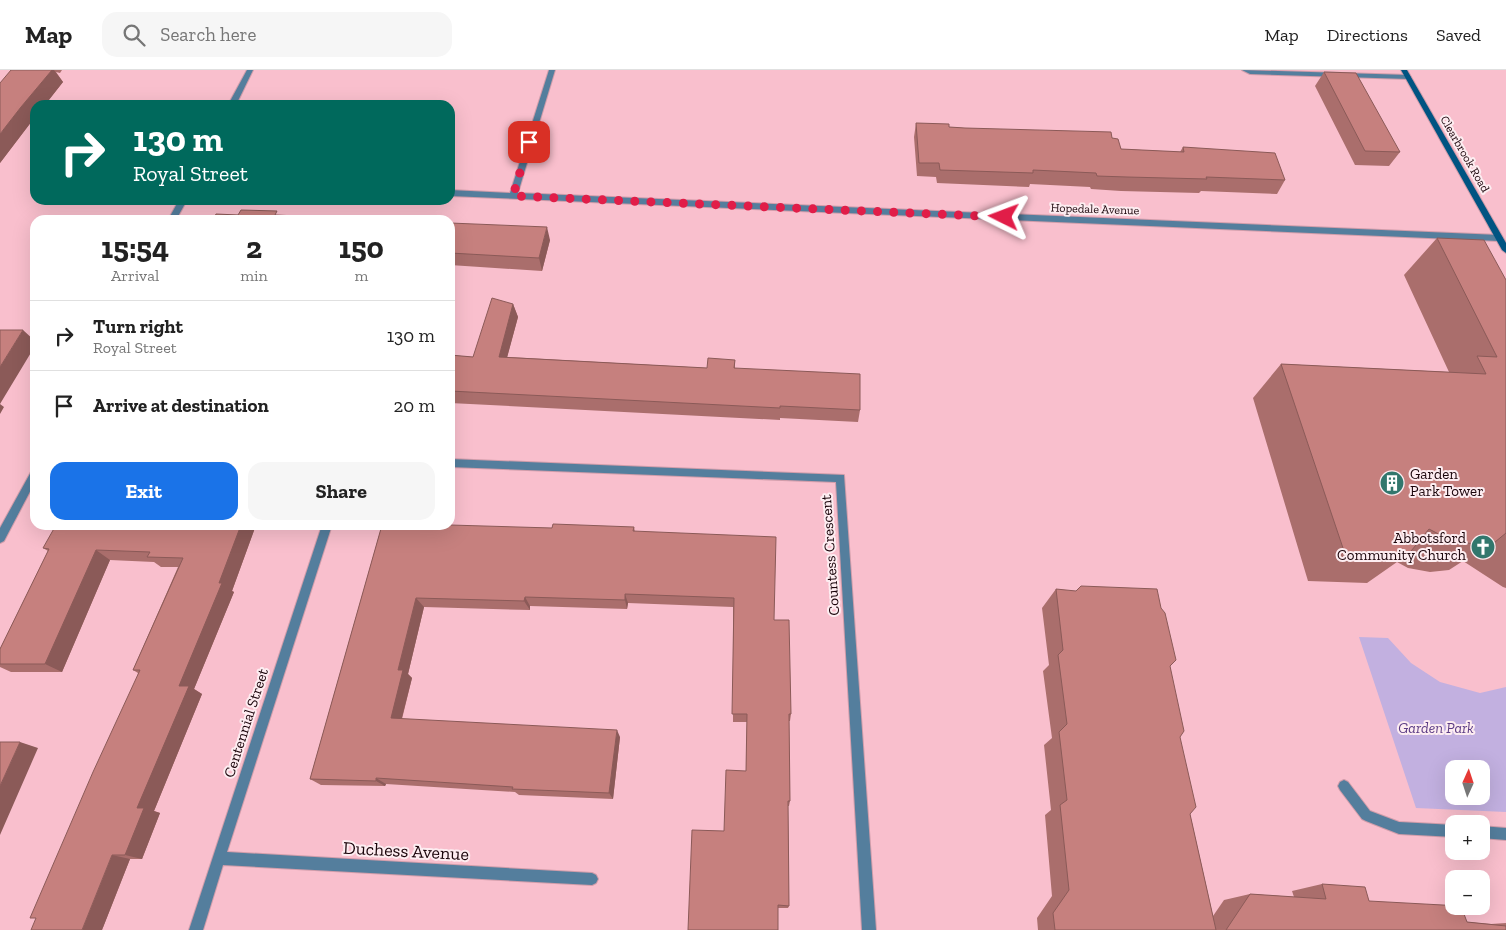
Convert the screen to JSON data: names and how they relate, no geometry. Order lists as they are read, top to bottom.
{
  "streets": {
    "main road": ["Clearbrook Road"],
    "street": [
      "Hopedale Avenue",
      "Countess Crescent",
      "Centennial Street",
      "Duchess Avenue"
    ]
  },
  "crossings": [
    ["Clearbrook Road", "Hopedale Avenue"],
    ["Centennial Street", "Duchess Avenue"]
  ],
  "parks": ["Garden Park"],
  "places": {
    "building": ["Garden Park Tower"],
    "church": ["Abbotsford Community Church"]
  },
  "north": "top",
  "page": {
    "header": "Map",
    "search": "Search here",
    "nav": ["Map", "Directions", "Saved"],
    "turn": ["130 m", "Royal Street"],
    "eta": [
      "15:54",
      "Arrival",
      "2",
      "min",
      "150",
      "m"
    ],
    "list": [
      {
        "name": "Turn right",
        "note": "Royal Street",
        "value": "130 m"
      },
      {
        "name": "Arrive at destination",
        "value": "20 m"
      }
    ],
    "buttons": ["Exit", "Share"],
    "map_buttons": ["+", "−"]
  }
}
